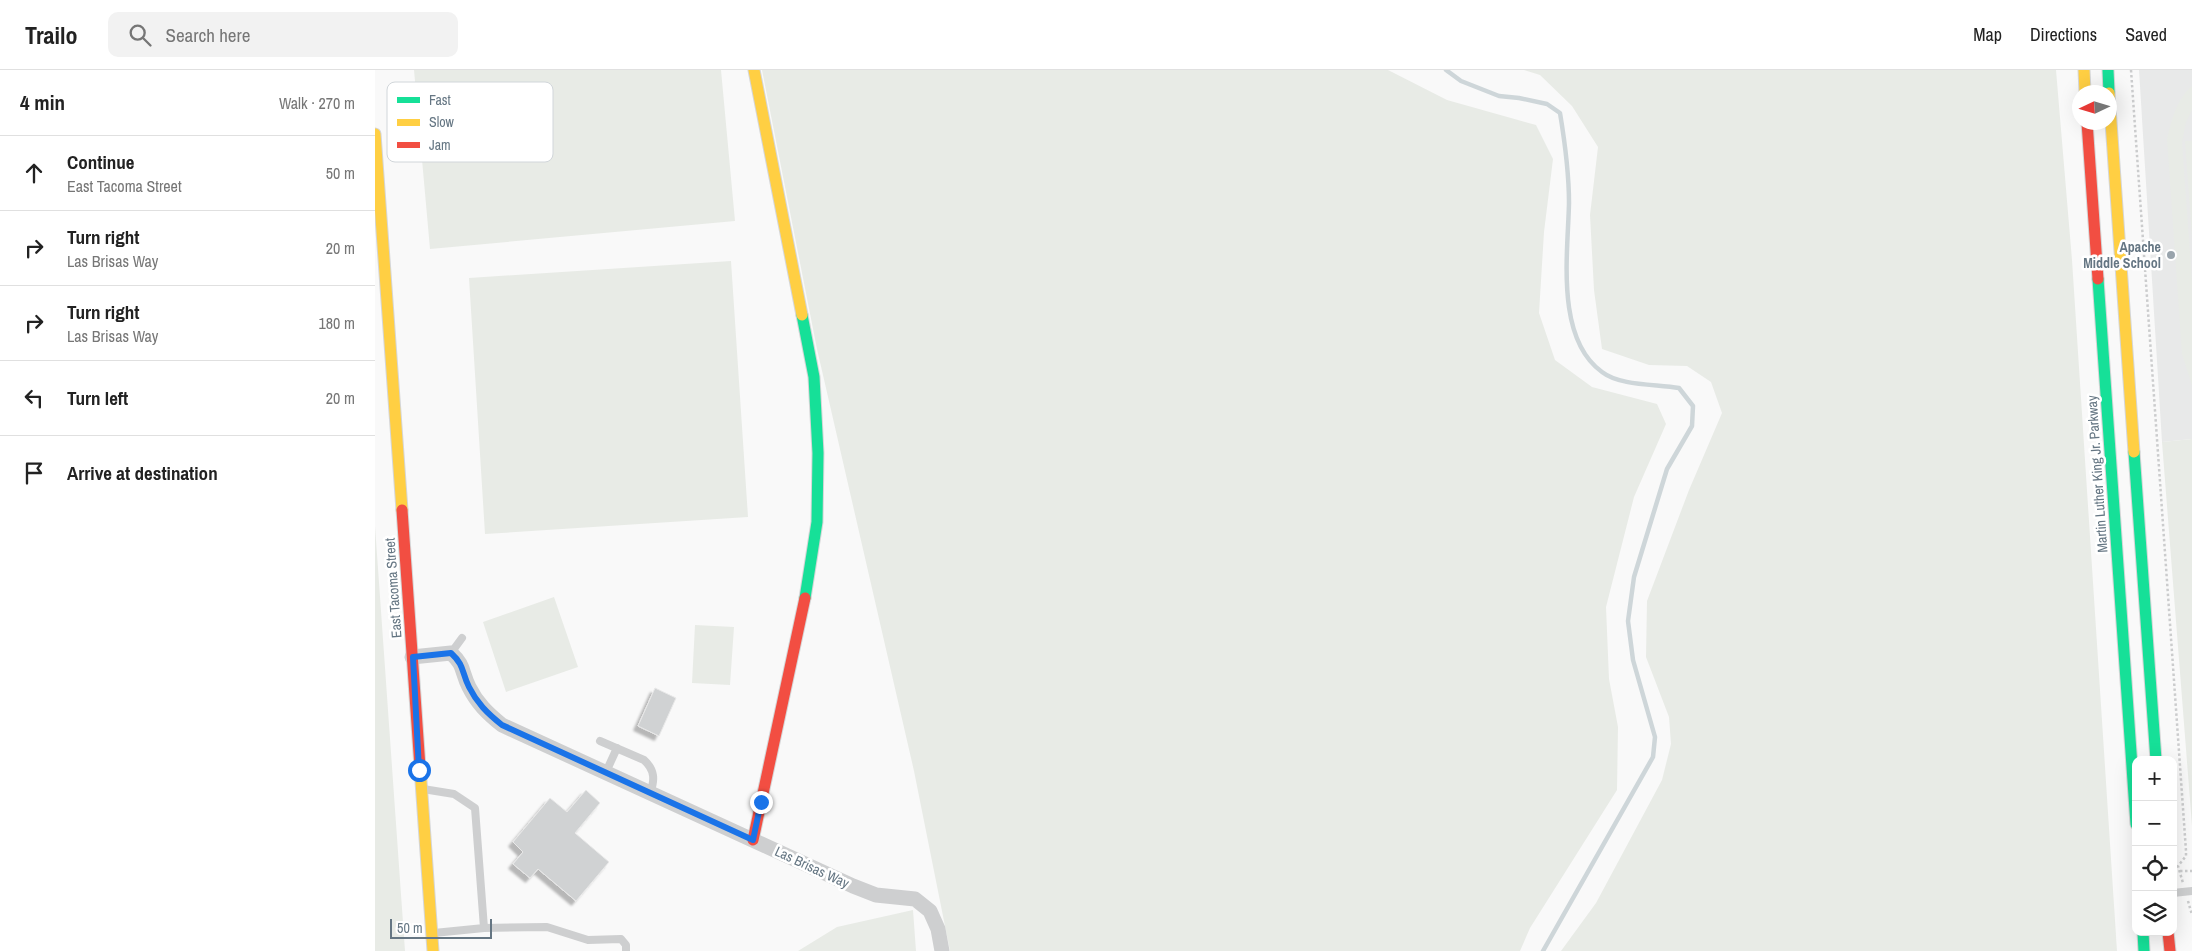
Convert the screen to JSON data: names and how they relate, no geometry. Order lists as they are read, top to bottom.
{
  "streets": {
    "street": ["Martin Luther King Jr. Parkway", "East Tacoma Street", "Las Brisas Way"]
  },
  "places": ["Apache Middle School"],
  "legend": ["Fast", "Slow", "Jam"],
  "scale_bar": "50 m",
  "north": "left",
  "page": {
    "header": "Trailo",
    "search": "Search here",
    "nav": ["Map", "Directions", "Saved"],
    "heading": ["4 min", "Walk · 270 m"],
    "list": [
      ["Continue", "East Tacoma Street", "50 m"],
      ["Turn right", "Las Brisas Way", "20 m"],
      ["Turn right", "Las Brisas Way", "180 m"],
      ["Turn left", "20 m"],
      "Arrive at destination"
    ],
    "map_buttons": ["+", "−"],
    "scale": "50 m"
  }
}
